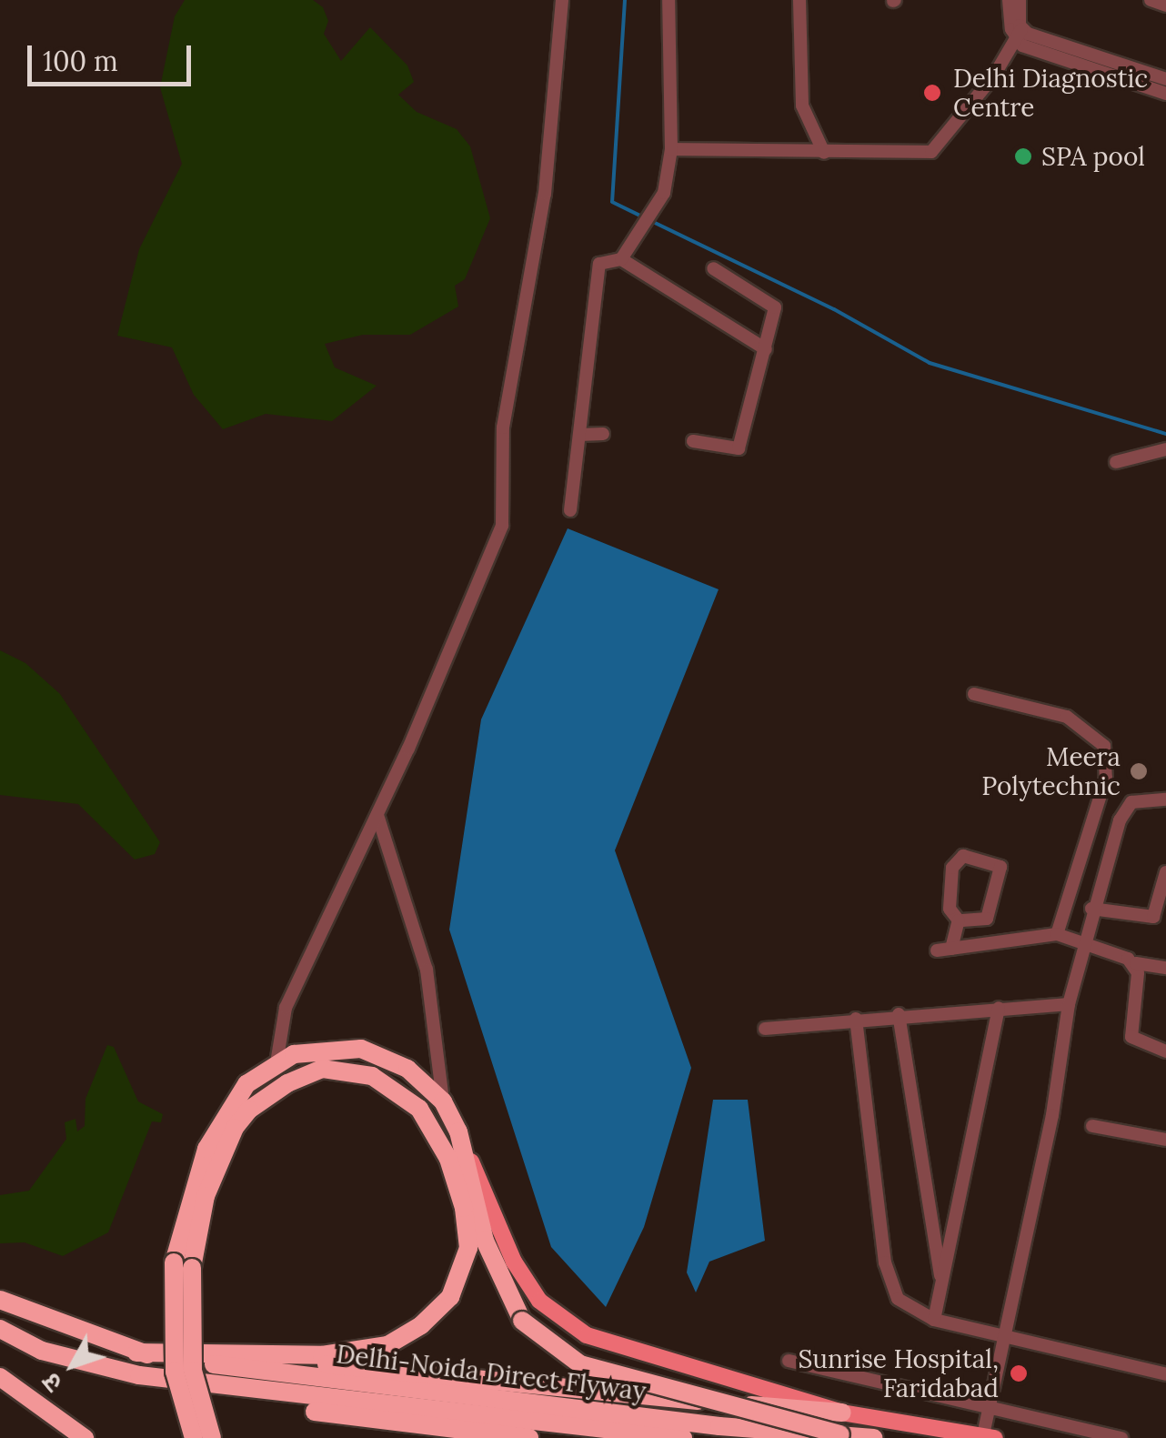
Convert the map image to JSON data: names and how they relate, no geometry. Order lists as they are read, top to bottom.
{
  "streets": {
    "highway": ["Delhi-Noida Direct Flyway"]
  },
  "places": [
    "Delhi Diagnostic Centre",
    "SPA pool",
    "Meera Polytechnic",
    "Sunrise Hospital, Faridabad"
  ],
  "scale_bar": "100 m",
  "north": "bottom left"
}
